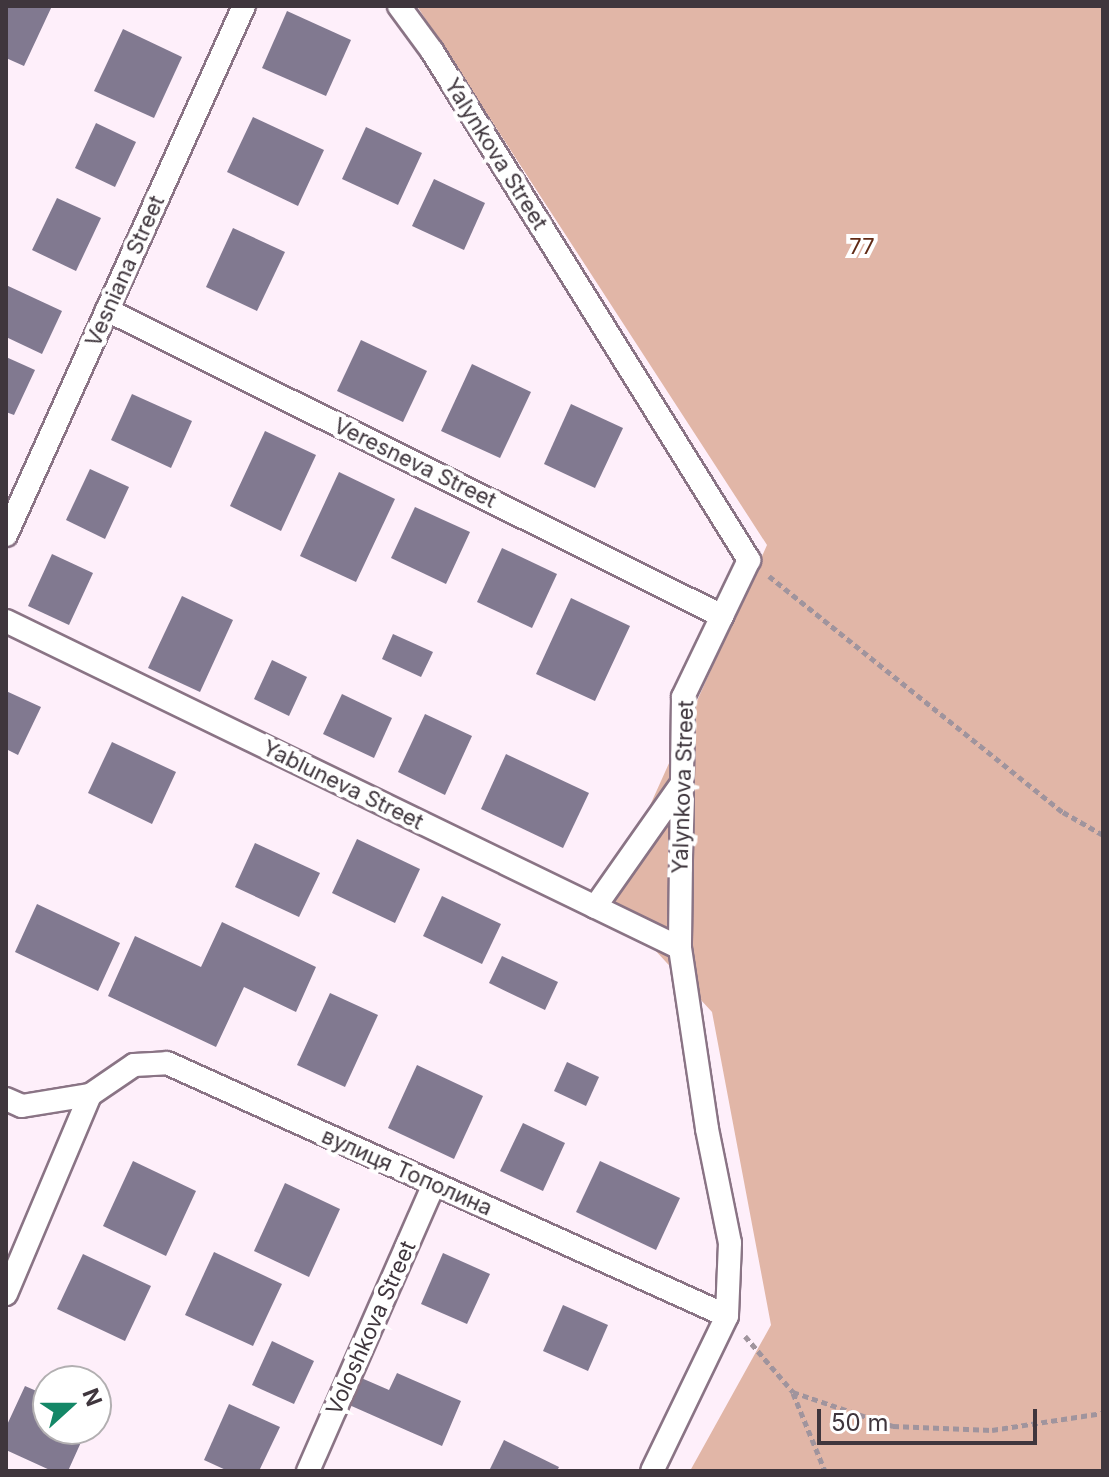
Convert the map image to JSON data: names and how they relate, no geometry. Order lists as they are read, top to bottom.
{
  "streets": {
    "street": [
      "Yalynkova Street",
      "Vesniana Street",
      "Veresneva Street",
      "Yabluneva Street",
      "вулиця Тополина",
      "Voloshkova Street"
    ]
  },
  "crossings": [
    ["Yalynkova Street", "Veresneva Street"],
    ["Yalynkova Street", "Yabluneva Street"],
    ["Yalynkova Street", "вулиця Тополина"],
    ["Vesniana Street", "Veresneva Street"],
    ["вулиця Тополина", "Voloshkova Street"]
  ],
  "parks": ["77"],
  "scale_bar": "50 m",
  "north": "right"
}
